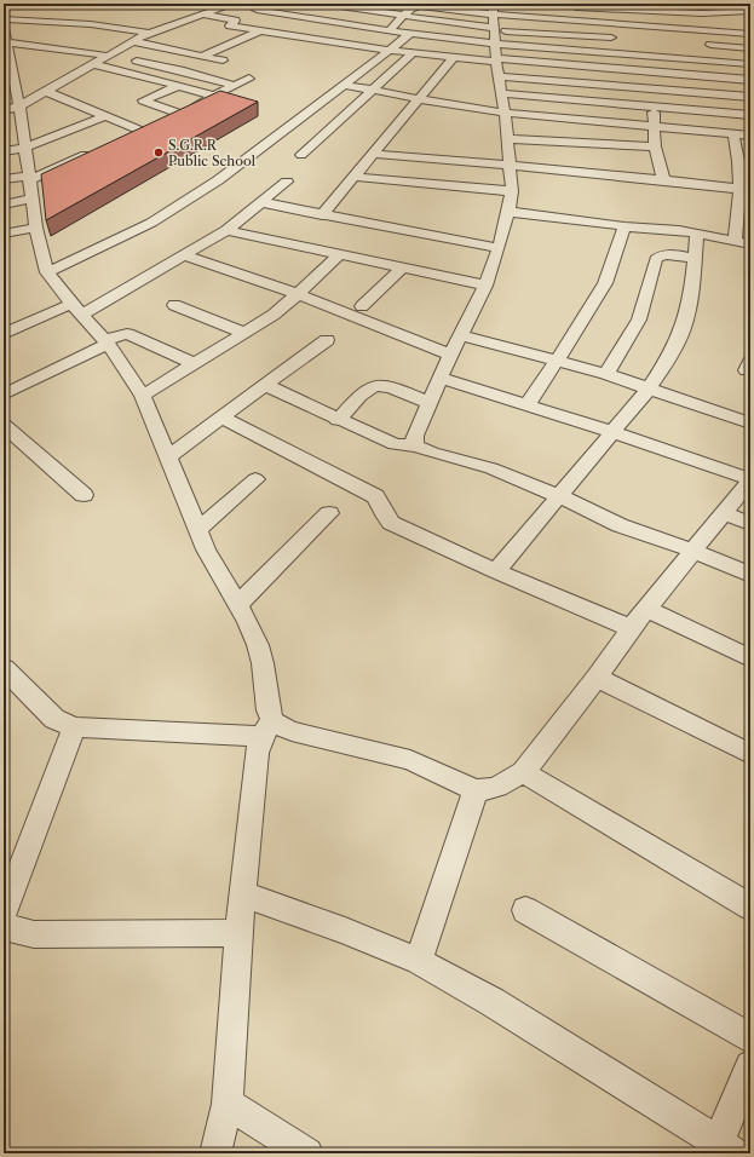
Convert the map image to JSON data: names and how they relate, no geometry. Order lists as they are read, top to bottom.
{
  "places": ["S.G.R.R Public School"]
}
